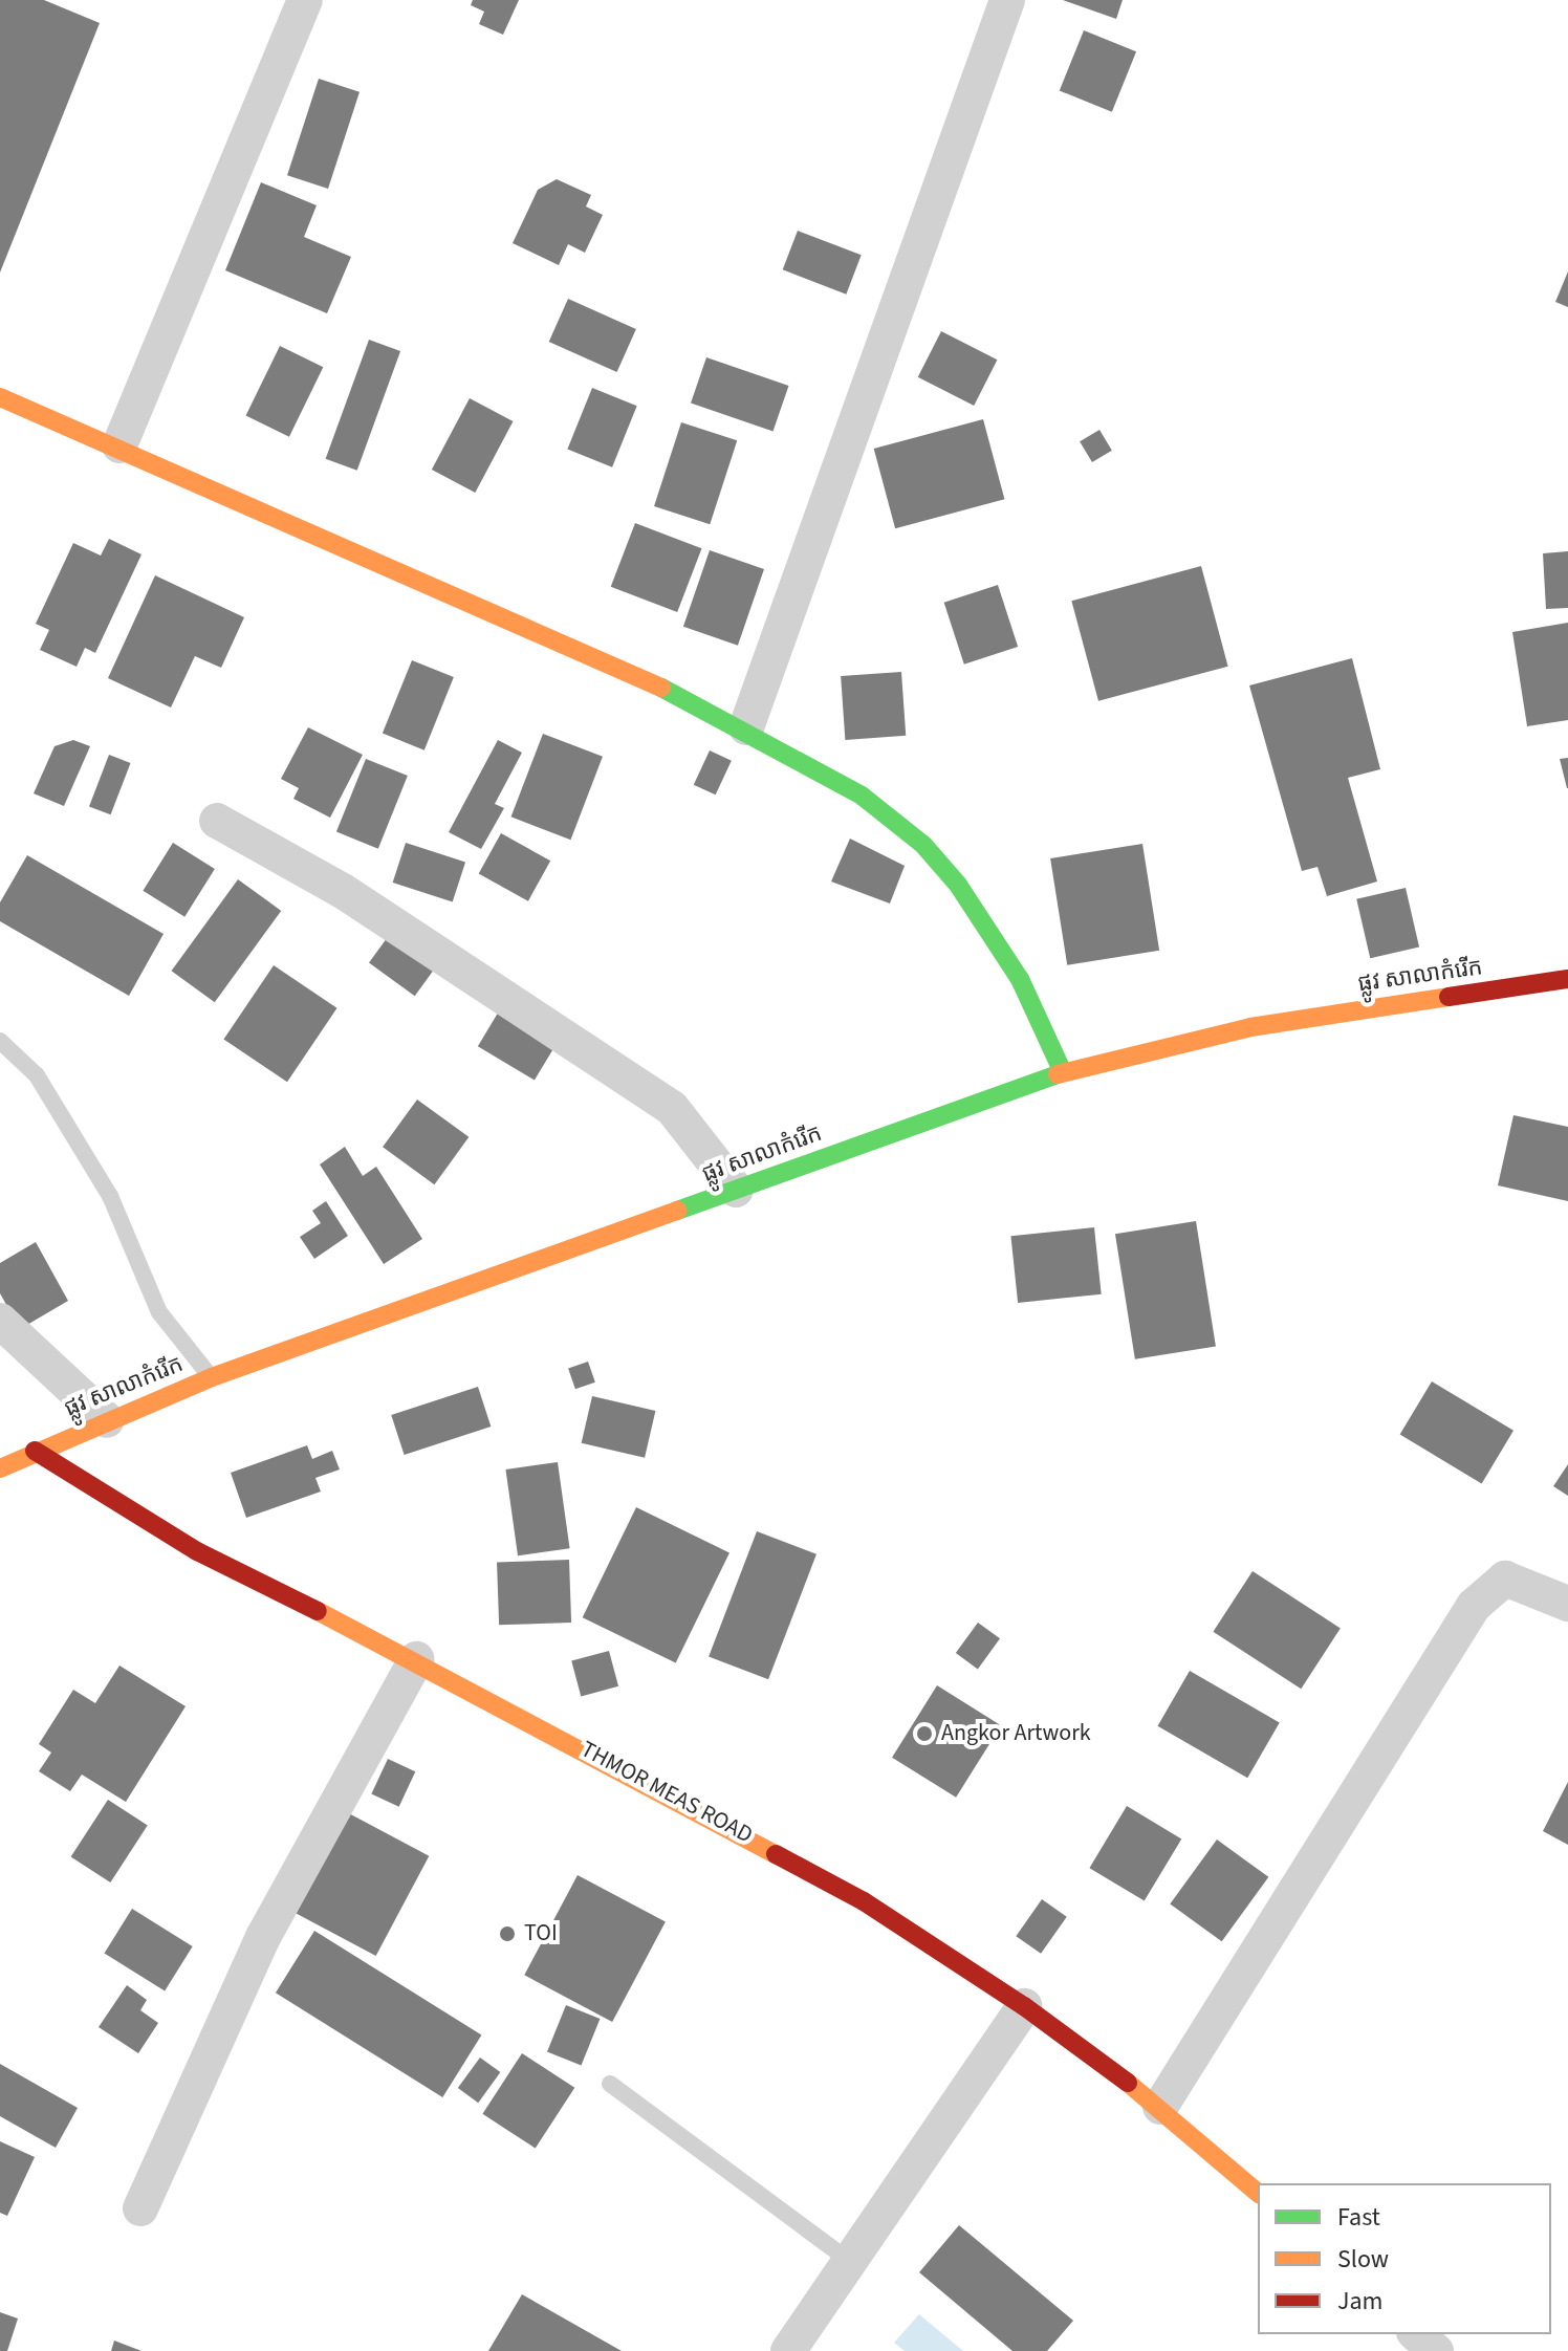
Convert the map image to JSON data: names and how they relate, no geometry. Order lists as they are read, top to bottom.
{
  "streets": {
    "street": ["ផ្លូវ សាលាកំរើក", "THMOR MEAS ROAD"]
  },
  "crossings": [
    ["ផ្លូវ សាលាកំរើក", "THMOR MEAS ROAD"]
  ],
  "places": ["Angkor Artwork", "TOI"],
  "legend": ["Fast", "Slow", "Jam"]
}
